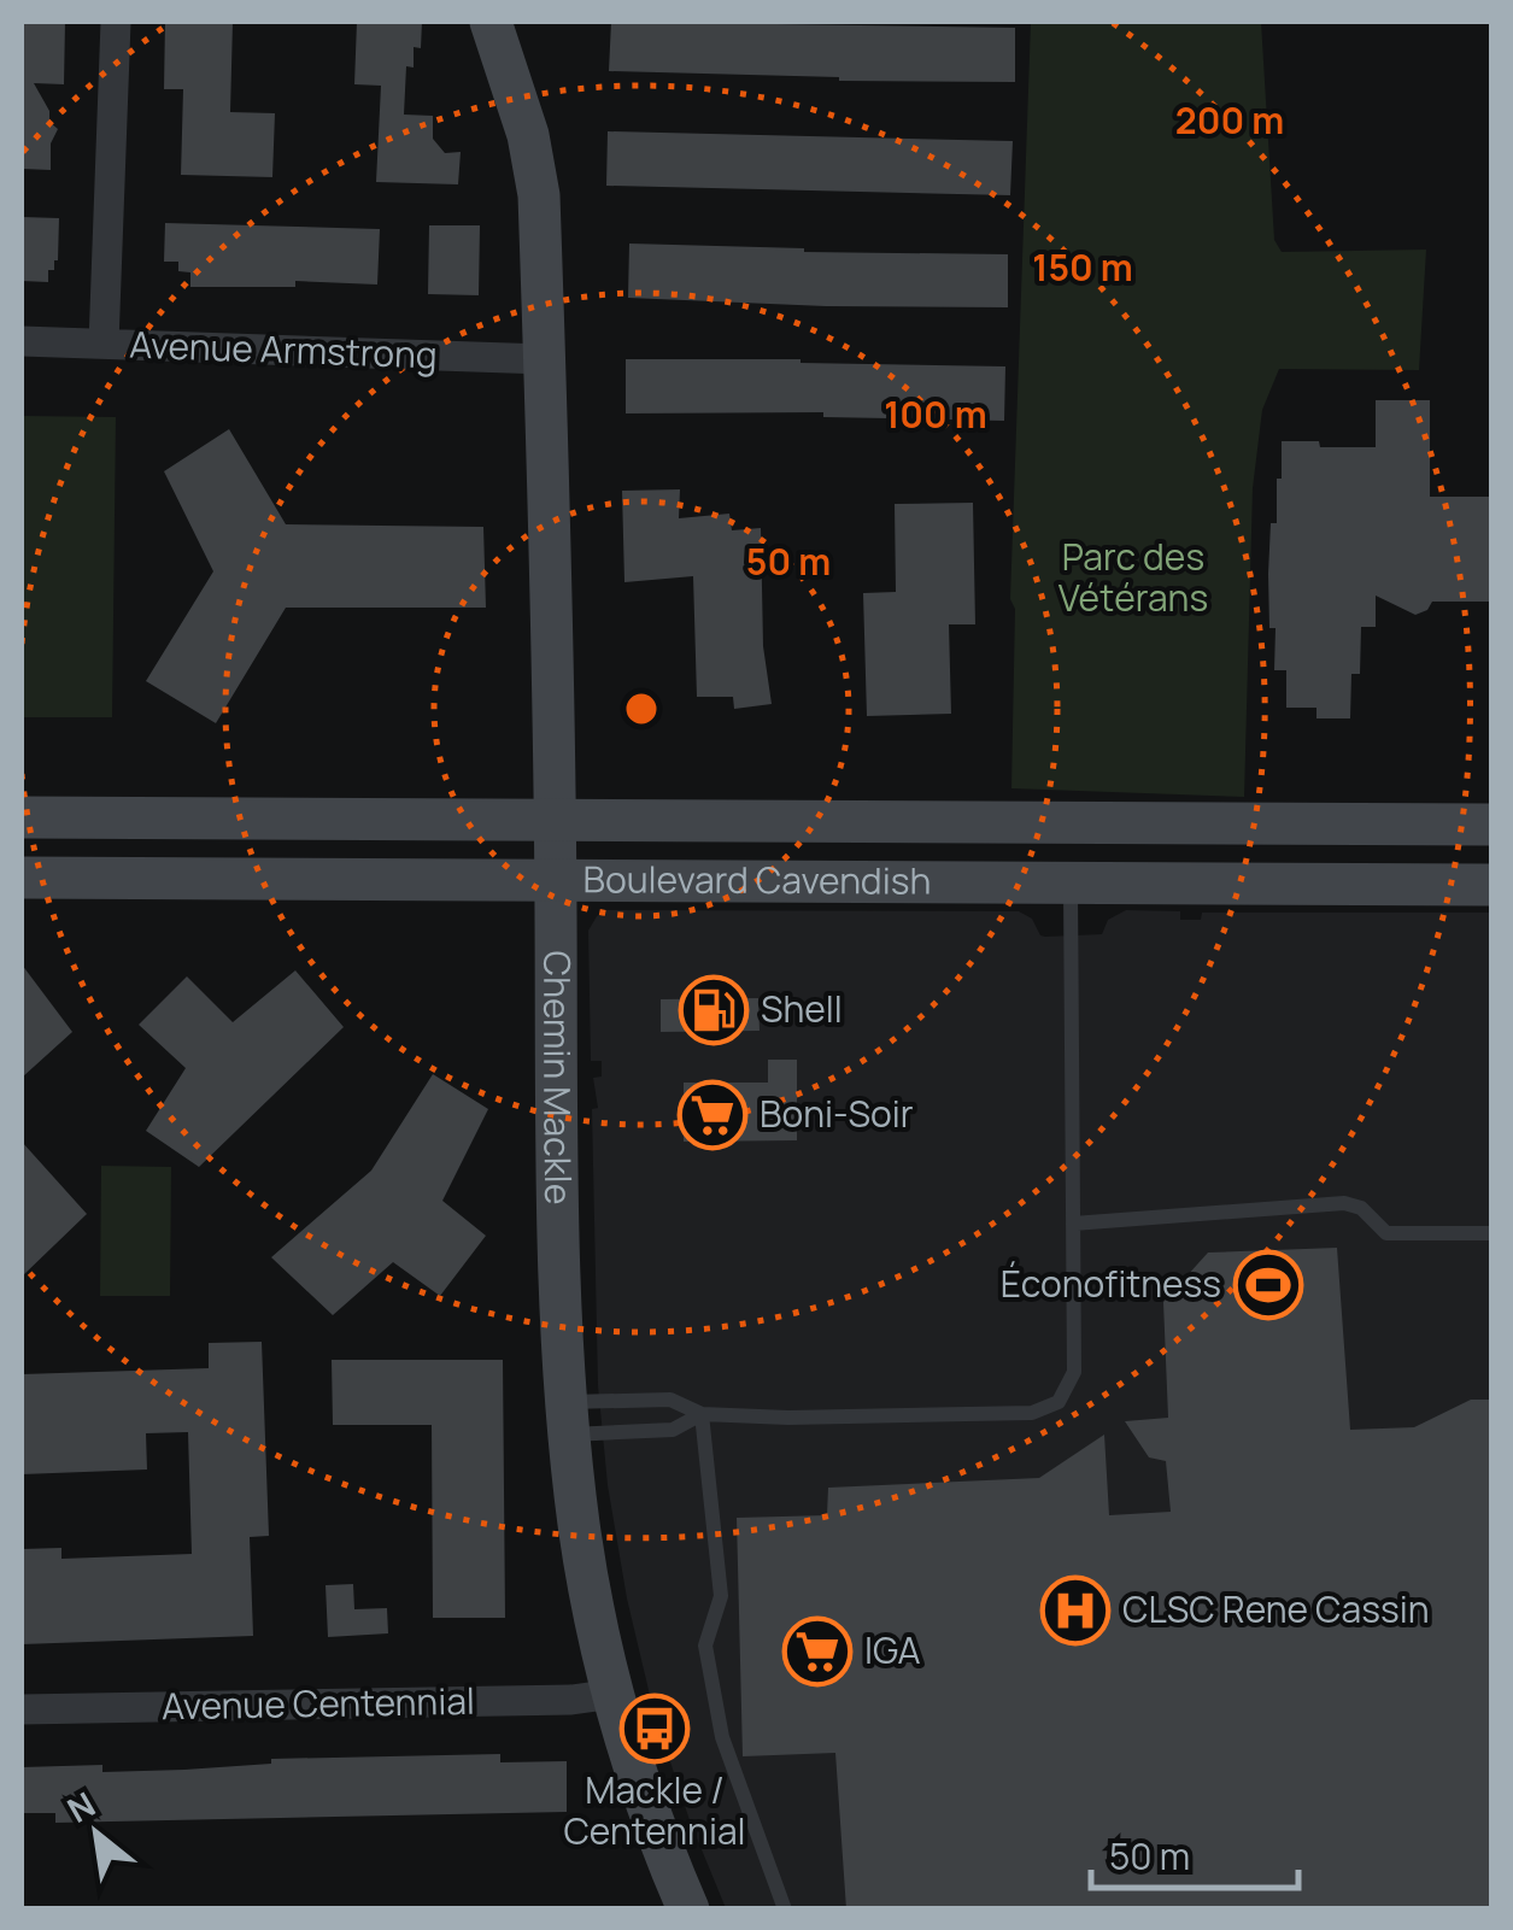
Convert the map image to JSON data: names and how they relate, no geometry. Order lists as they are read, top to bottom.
{
  "streets": {
    "main road": ["Boulevard Cavendish", "Chemin Mackle"],
    "street": ["Avenue Armstrong", "Avenue Centennial"]
  },
  "crossings": [
    ["Avenue Armstrong", "Chemin Mackle"],
    ["Boulevard Cavendish", "Chemin Mackle"],
    ["Chemin Mackle", "Avenue Centennial"]
  ],
  "parks": ["Parc des Vétérans"],
  "places": {
    "fuel station": ["Shell"],
    "supermarket": ["Boni-Soir", "IGA"],
    "sports": ["Éconofitness"],
    "hospital": ["CLSC Rene Cassin"],
    "bus stop": ["Mackle / Centennial"]
  },
  "scale_bar": "50 m",
  "north": "top left",
  "rings": [
    "200 m",
    "150 m",
    "100 m",
    "50 m"
  ]
}
